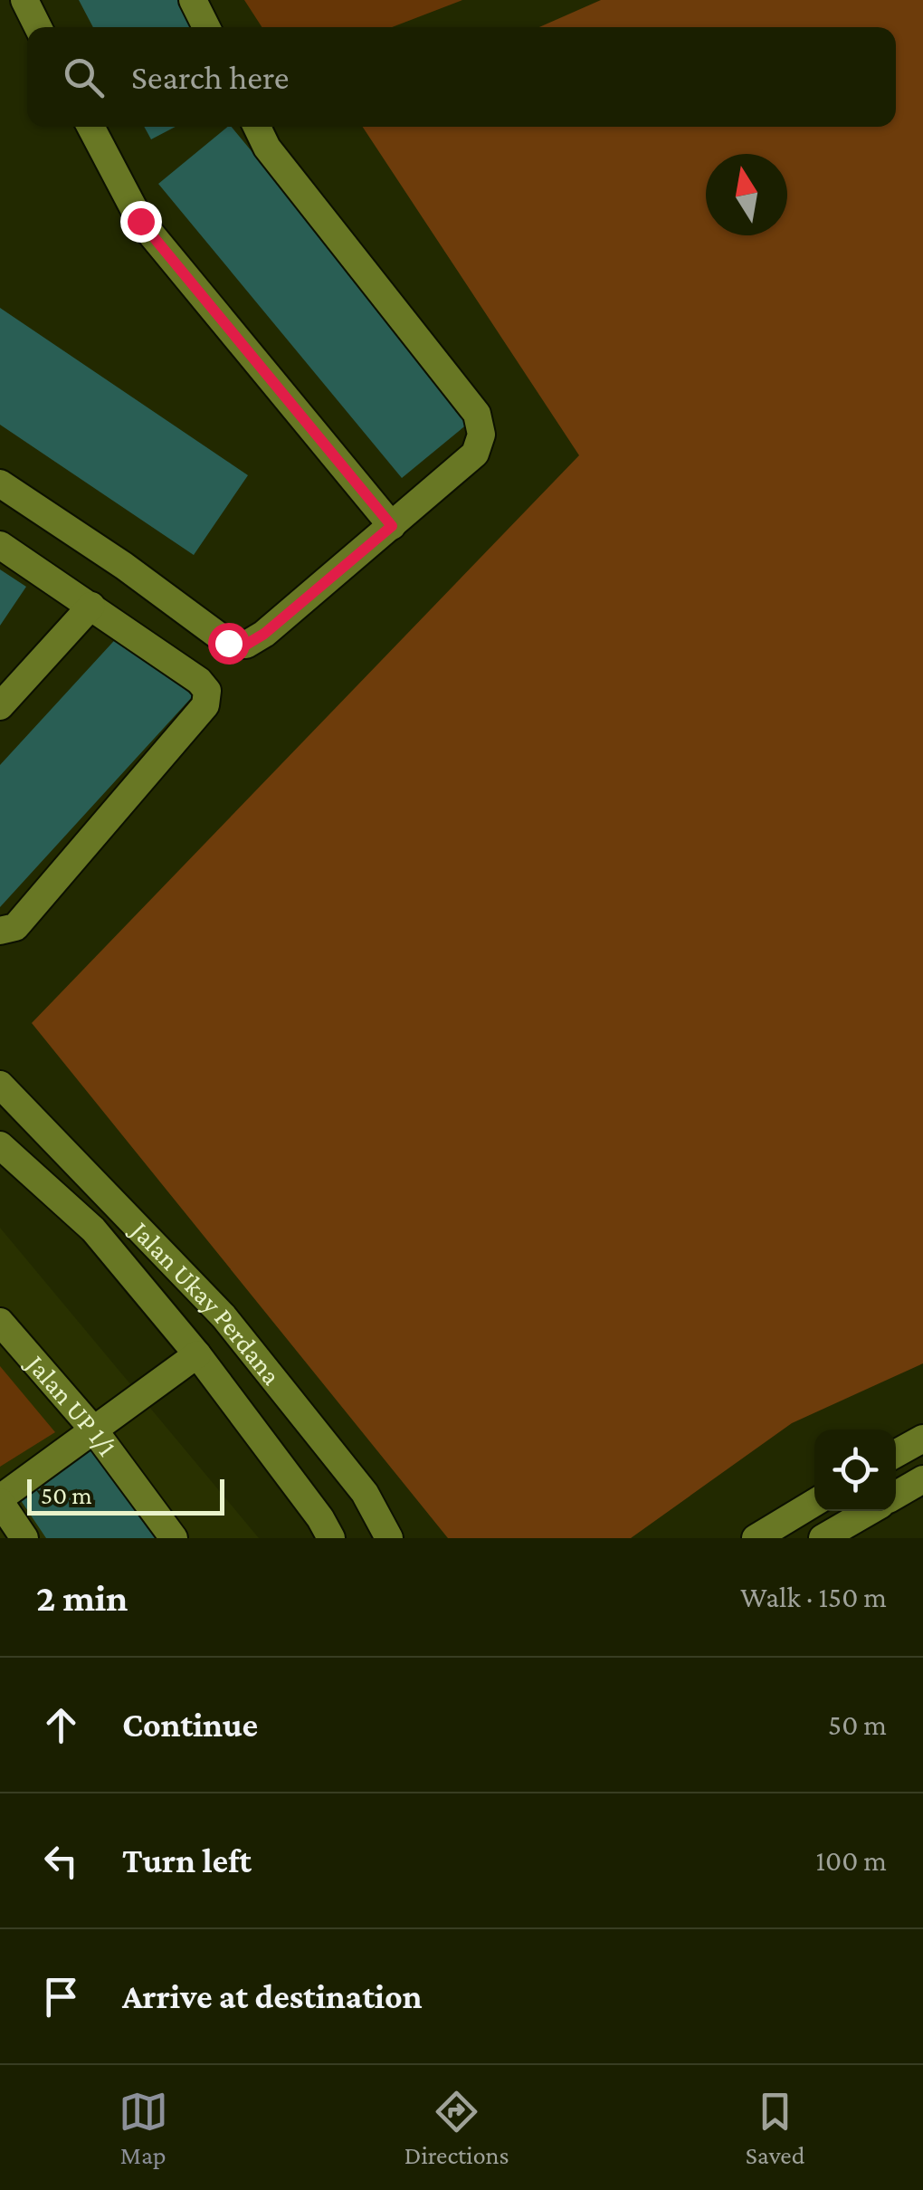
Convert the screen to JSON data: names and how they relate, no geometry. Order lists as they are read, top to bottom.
{
  "streets": {
    "street": ["Jalan Ukay Perdana", "Jalan UP 1/1"]
  },
  "scale_bar": "50 m",
  "north": "top",
  "page": {
    "search": "Search here",
    "scale": "50 m",
    "heading": ["2 min", "Walk · 150 m"],
    "list": [
      ["Continue", "50 m"],
      ["Turn left", "100 m"],
      "Arrive at destination"
    ],
    "nav": ["Map", "Directions", "Saved"]
  }
}
